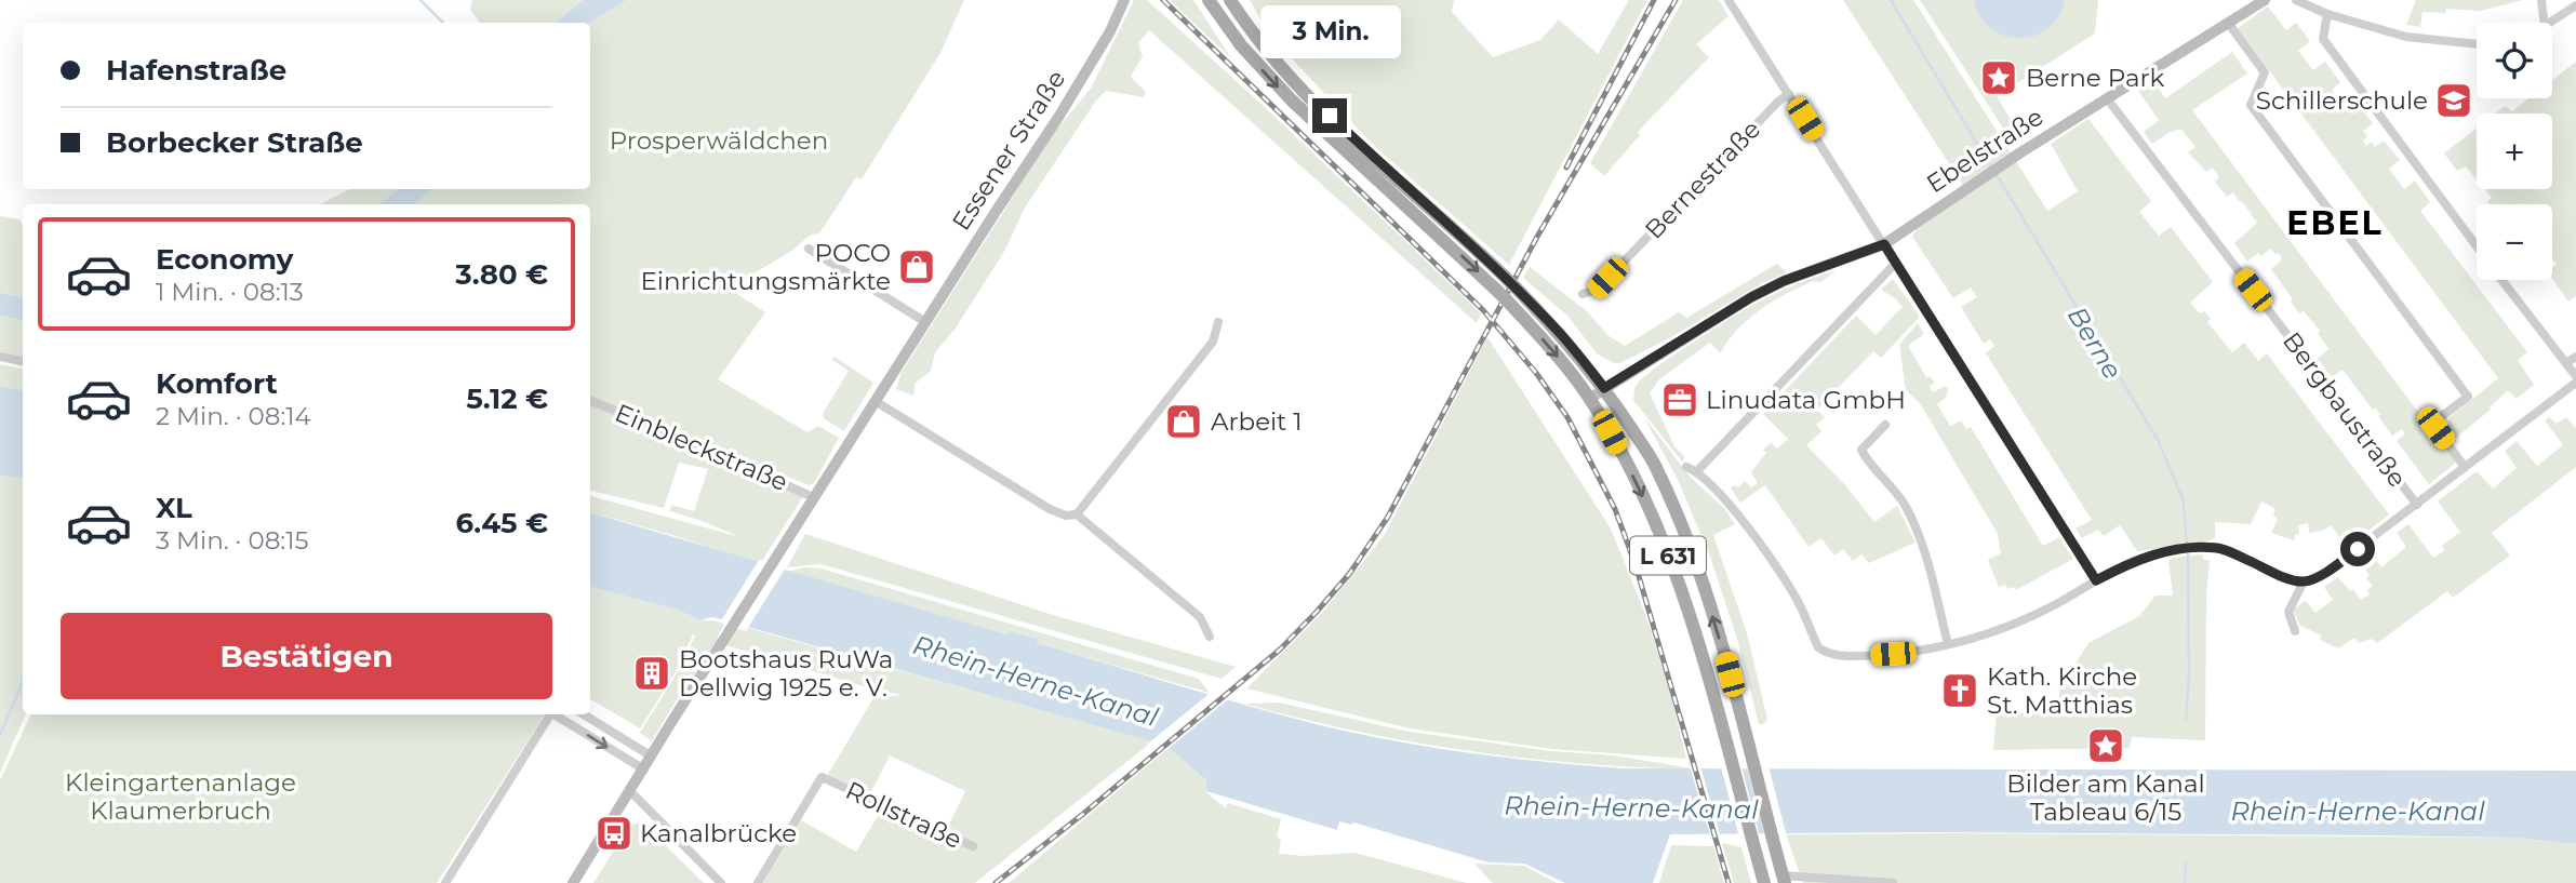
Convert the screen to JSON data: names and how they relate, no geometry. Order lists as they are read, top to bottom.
{
  "streets": {
    "main road": ["Essener Straße", "Ebelstraße", "L 631"],
    "street": [
      "Bernestraße",
      "Bergbaustraße",
      "Einbleckstraße",
      "Rollstraße"
    ]
  },
  "crossings": [
    ["Essener Straße", "Einbleckstraße"],
    ["Ebelstraße", "Bergbaustraße"],
    ["Ebelstraße", "L 631"]
  ],
  "districts": ["EBEL"],
  "water": ["Berne", "Rhein-Herne-Kanal"],
  "parks": ["Prosperwäldchen", "Kleingartenanlage Klaumerbruch"],
  "places": {
    "place": ["Berne Park", "Bilder am Kanal Tableau 6/15"],
    "school or university": ["Schillerschule"],
    "shop": ["POCO Einrichtungsmärkte", "Arbeit 1"],
    "office": ["Linudata GmbH"],
    "building": ["Bootshaus RuWa Dellwig 1925 e. V."],
    "church": ["Kath. Kirche St. Matthias"],
    "bus stop": ["Kanalbrücke"]
  },
  "page": {
    "bubble": "3 Min.",
    "map_buttons": ["+", "−"],
    "banner": ["Hafenstraße", "Borbecker Straße"],
    "list": [
      {
        "name": "Economy",
        "note": "1 Min. · 08:13",
        "value": "3.80 €"
      },
      {
        "name": "Komfort",
        "note": "2 Min. · 08:14",
        "value": "5.12 €"
      },
      {
        "name": "XL",
        "note": "3 Min. · 08:15",
        "value": "6.45 €"
      }
    ],
    "buttons": "Bestätigen"
  }
}
